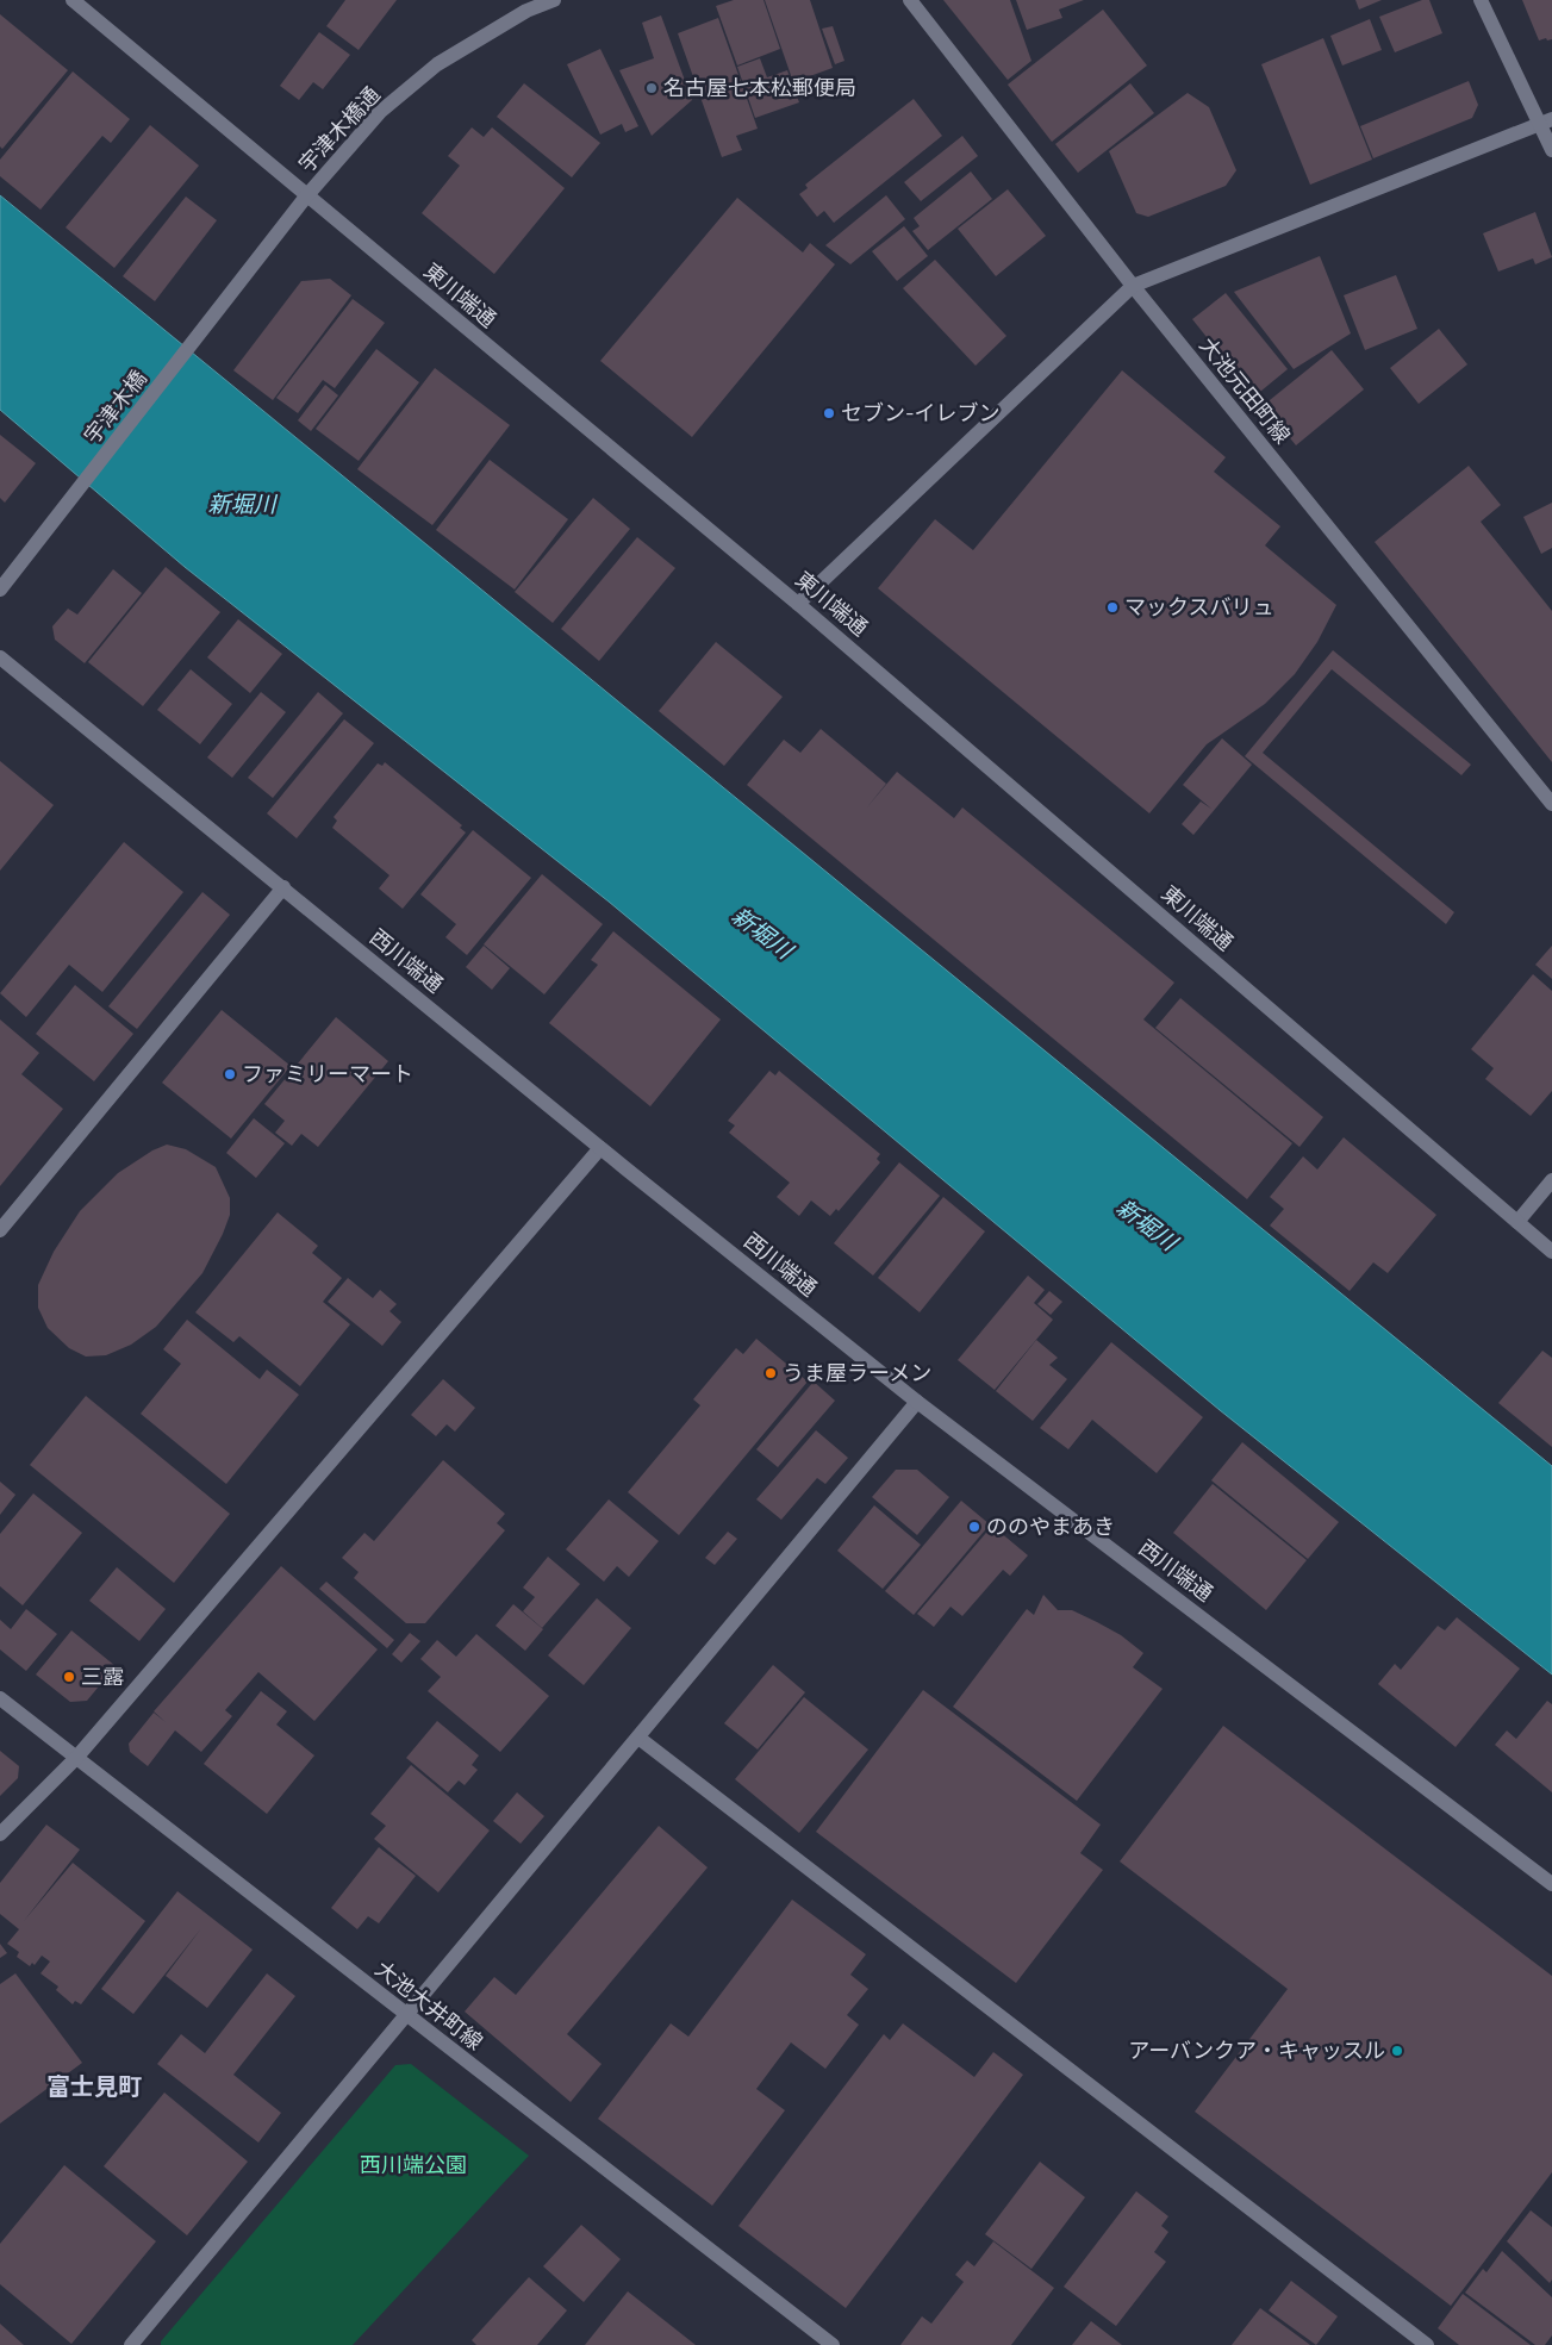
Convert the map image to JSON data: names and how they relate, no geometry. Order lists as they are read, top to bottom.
{
  "streets": {
    "street": [
      "宇津木橋通",
      "東川端通",
      "大池元田町線",
      "宇津木橋",
      "西川端通",
      "大池大井町線"
    ]
  },
  "crossings": [
    ["宇津木橋通", "東川端通"],
    ["宇津木橋通", "宇津木橋"]
  ],
  "districts": ["富士見町"],
  "water": ["新堀川"],
  "parks": ["西川端公園"],
  "places": [
    "名古屋七本松郵便局",
    "セブン-イレブン",
    "マックスバリュ",
    "ファミリーマート",
    "うま屋ラーメン",
    "ののやまあき",
    "三露",
    "アーバンクア・キャッスル"
  ]
}
